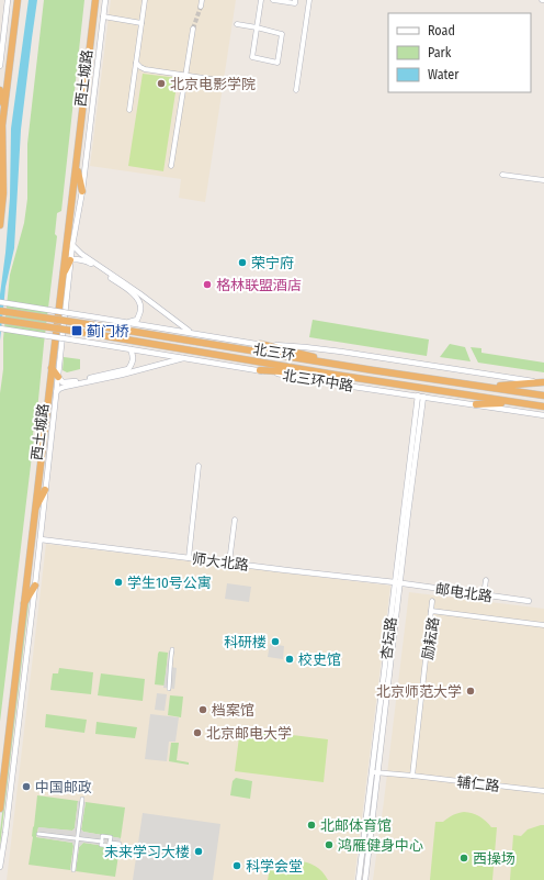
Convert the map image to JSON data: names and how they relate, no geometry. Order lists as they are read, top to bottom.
{
  "streets": {
    "highway": ["西土城路", "北三环"],
    "street": [
      "北三环中路",
      "师大北路",
      "邮电北路",
      "杏坛路",
      "励耘路",
      "辅仁路"
    ]
  },
  "crossings": [
    ["西土城路", "师大北路"],
    ["北三环中路", "杏坛路"],
    ["师大北路", "邮电北路"],
    ["师大北路", "杏坛路"],
    ["邮电北路", "杏坛路"],
    ["杏坛路", "辅仁路"],
    ["励耘路", "辅仁路"]
  ],
  "places": {
    "other": [
      "北京电影学院",
      "荣宁府",
      "格林联盟酒店",
      "学生10号公寓",
      "科研楼",
      "校史馆",
      "北京师范大学",
      "档案馆",
      "北京邮电大学",
      "中国邮政",
      "北邮体育馆",
      "鸿雁健身中心",
      "未来学习大楼",
      "西操场",
      "科学会堂"
    ],
    "transit": ["蓟门桥"]
  },
  "legend": ["Road", "Park", "Water"]
}
